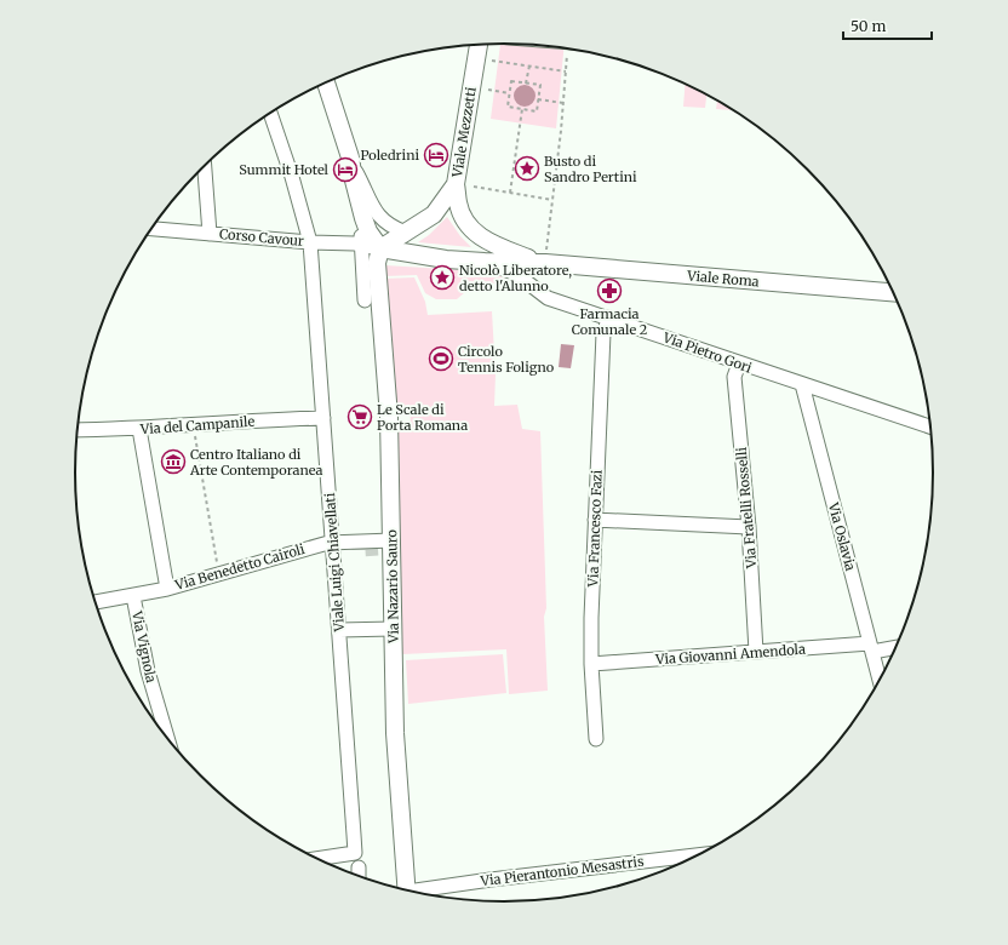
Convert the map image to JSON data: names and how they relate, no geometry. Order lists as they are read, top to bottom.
{
  "streets": {
    "main road": ["Viale Mezzetti", "Viale Roma", "Via Nazario Sauro"],
    "street": [
      "Corso Cavour",
      "Via Pietro Gori",
      "Via del Campanile",
      "Via Fratelli Rosselli",
      "Via Francesco Fazi",
      "Via Oslavia",
      "Viale Luigi Chiavellati",
      "Via Benedetto Cairoli",
      "Via Vignola",
      "Via Giovanni Amendola",
      "Via Pierantonio Mesastris"
    ]
  },
  "crossings": [
    ["Viale Mezzetti", "Corso Cavour"],
    ["Viale Mezzetti", "Via Nazario Sauro"],
    ["Corso Cavour", "Viale Luigi Chiavellati"],
    ["Corso Cavour", "Via Nazario Sauro"],
    ["Via Pietro Gori", "Via Fratelli Rosselli"],
    ["Via Pietro Gori", "Via Francesco Fazi"],
    ["Via Pietro Gori", "Via Oslavia"],
    ["Via del Campanile", "Viale Luigi Chiavellati"],
    ["Via Fratelli Rosselli", "Via Giovanni Amendola"],
    ["Via Francesco Fazi", "Via Giovanni Amendola"],
    ["Via Oslavia", "Via Giovanni Amendola"],
    ["Viale Luigi Chiavellati", "Via Benedetto Cairoli"],
    ["Via Benedetto Cairoli", "Via Nazario Sauro"],
    ["Via Benedetto Cairoli", "Via Vignola"]
  ],
  "places": {
    "hotel": ["Poledrini", "Summit Hotel"],
    "place": ["Busto di Sandro Pertini", "Nicolò Liberatore, detto l'Alunno"],
    "pharmacy": ["Farmacia Comunale 2"],
    "sports": ["Circolo Tennis Foligno"],
    "supermarket": ["Le Scale di Porta Romana"],
    "museum": ["Centro Italiano di Arte Contemporanea"]
  },
  "scale_bar": "50 m"
}
